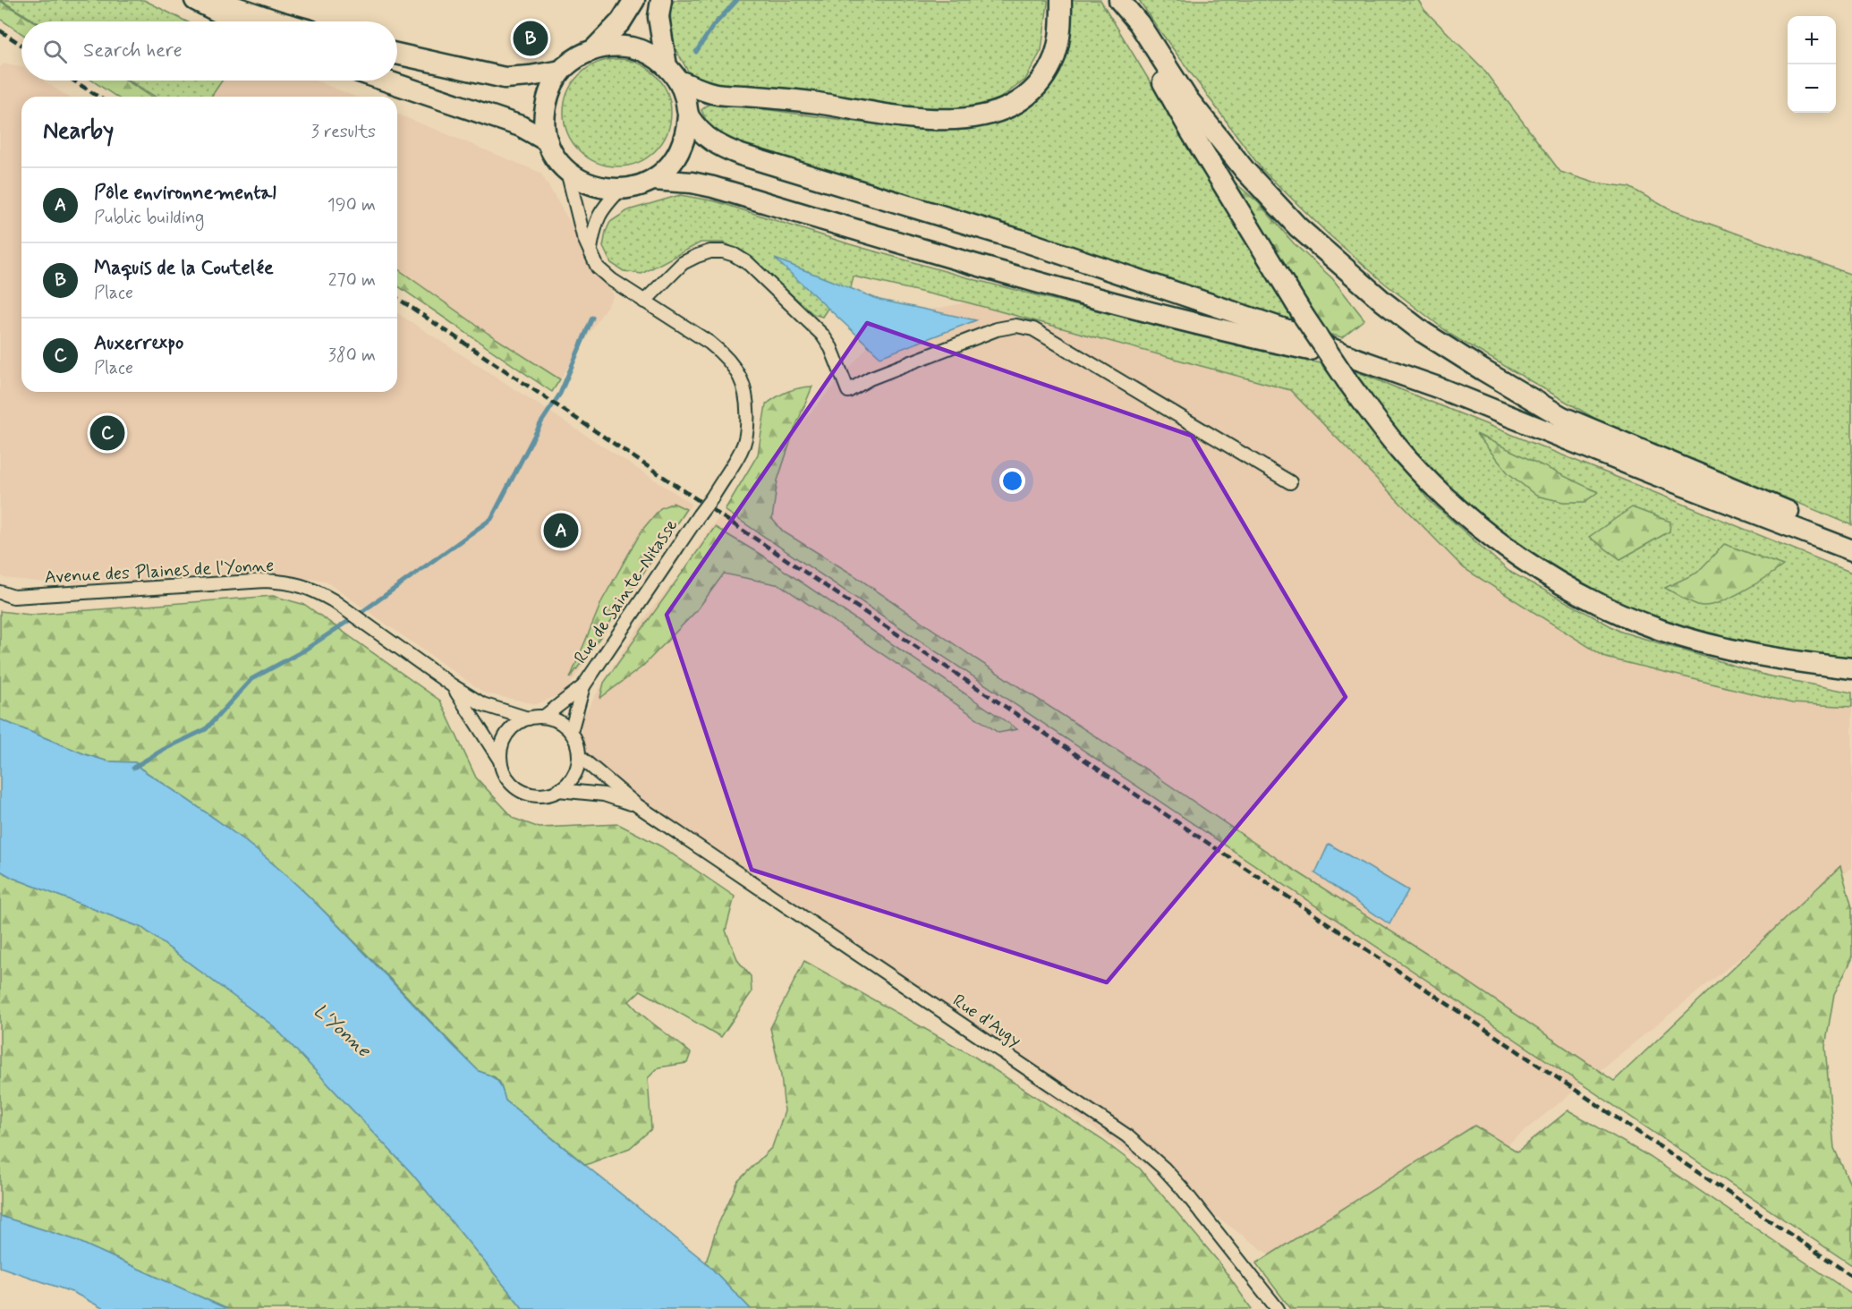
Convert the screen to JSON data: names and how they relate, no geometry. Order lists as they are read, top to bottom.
{
  "streets": {
    "street": ["Avenue des Plaines de l'Yonne", "Rue de Sainte-Nitasse", "Rue d'Augy"]
  },
  "crossings": [
    ["Avenue des Plaines de l'Yonne", "Rue de Sainte-Nitasse"],
    ["Avenue des Plaines de l'Yonne", "Rue d'Augy"],
    ["Rue de Sainte-Nitasse", "Rue d'Augy"]
  ],
  "water": ["L'Yonne"],
  "page": {
    "map_buttons": ["+", "−"],
    "pins": ["B", "C", "A"],
    "search": "Search here",
    "heading": ["Nearby", "3 results"],
    "list": [
      {
        "mark": "A",
        "name": "Pôle environnemental",
        "note": "Public building",
        "value": "190 m"
      },
      {
        "mark": "B",
        "name": "Maquis de la Coutelée",
        "note": "Place",
        "value": "270 m"
      },
      {
        "mark": "C",
        "name": "Auxerrexpo",
        "note": "Place",
        "value": "380 m"
      }
    ]
  }
}
